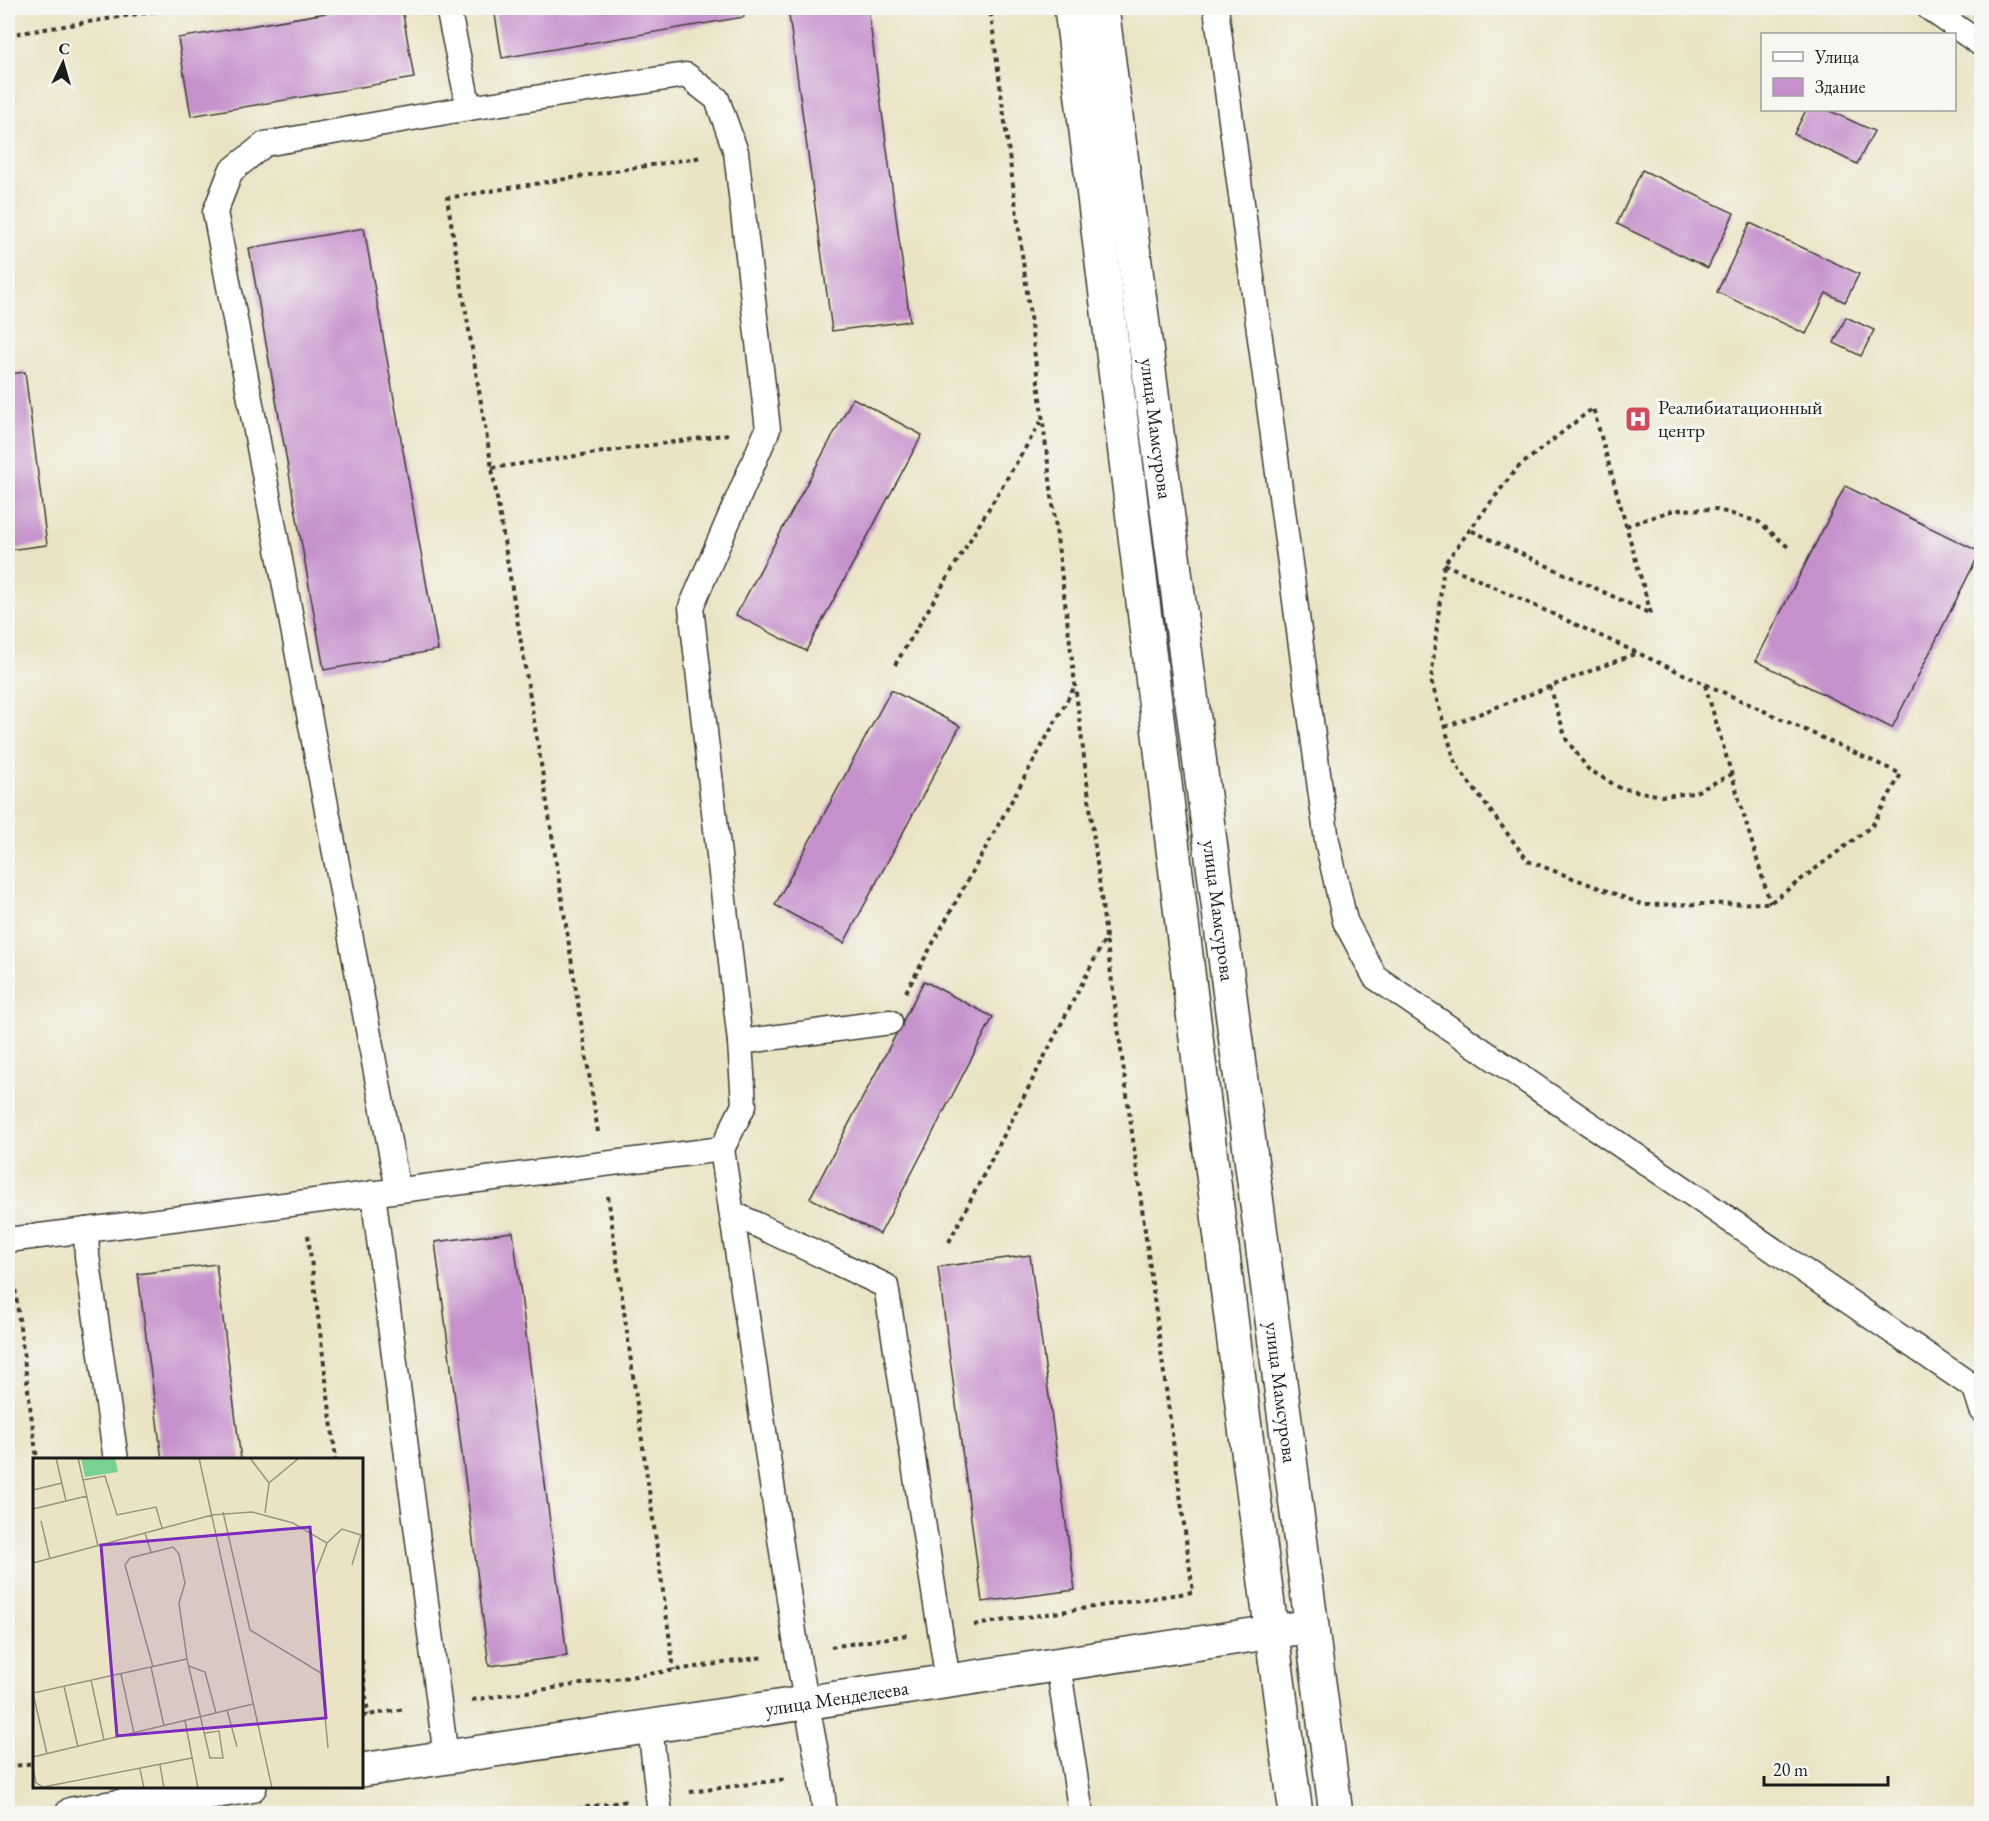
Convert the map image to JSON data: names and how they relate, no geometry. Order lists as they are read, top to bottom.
{
  "streets": {
    "main road": ["улица Мамсурова", "улица Менделеева"]
  },
  "crossings": [
    ["улица Мамсурова", "улица Менделеева"]
  ],
  "places": {
    "hospital": ["Реалибиатационный центр"]
  },
  "legend": ["Улица", "Здание"],
  "scale_bar": "20 m",
  "north": "top"
}
